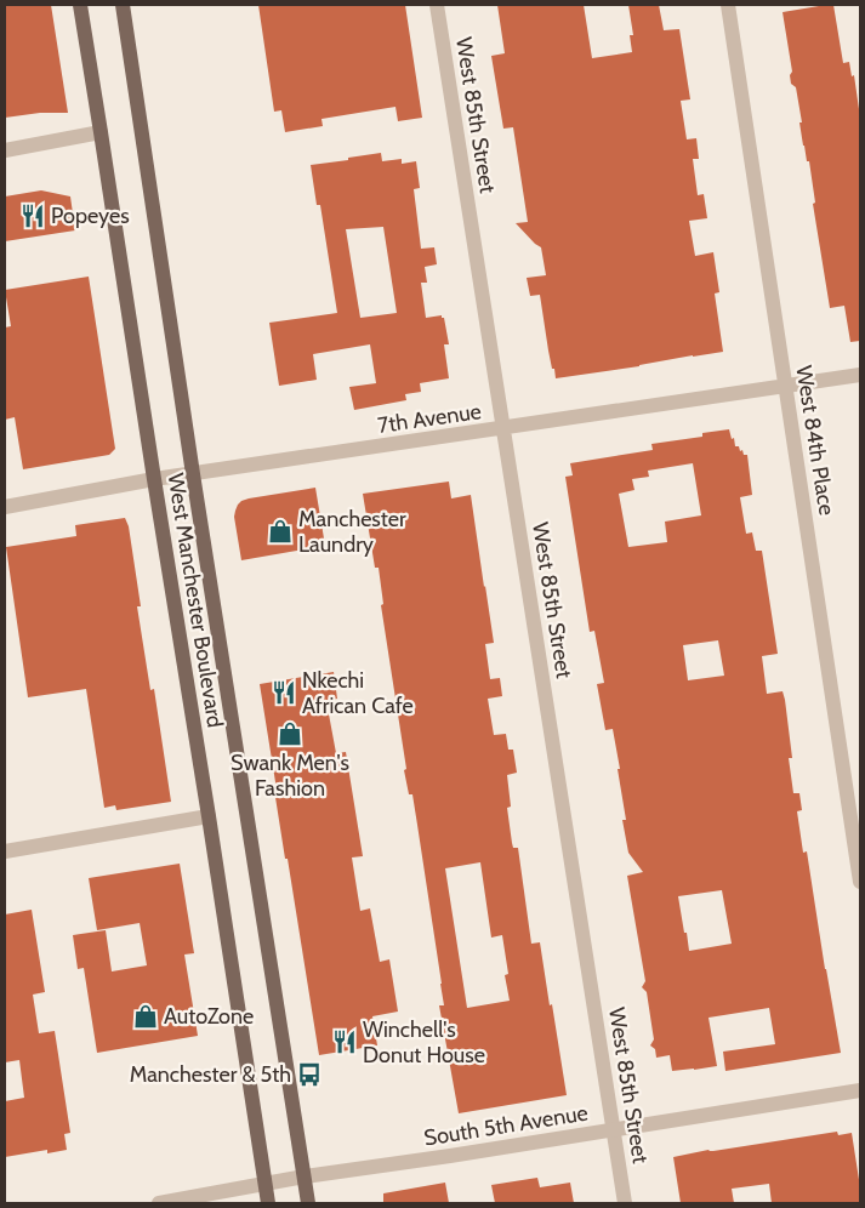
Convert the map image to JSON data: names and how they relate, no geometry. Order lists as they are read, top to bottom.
{
  "streets": {
    "main road": ["West Manchester Boulevard"],
    "street": [
      "West 85th Street",
      "7th Avenue",
      "West 84th Place",
      "South 5th Avenue"
    ]
  },
  "crossings": [
    ["West 85th Street", "7th Avenue"],
    ["West 85th Street", "South 5th Avenue"],
    ["7th Avenue", "West 84th Place"],
    ["7th Avenue", "West Manchester Boulevard"],
    ["West Manchester Boulevard", "South 5th Avenue"]
  ],
  "places": {
    "restaurant": ["Popeyes", "Nkechi African Cafe", "Winchell's Donut House"],
    "shop": ["Manchester Laundry", "Swank Men's Fashion", "AutoZone"],
    "bus stop": ["Manchester & 5th"]
  }
}
